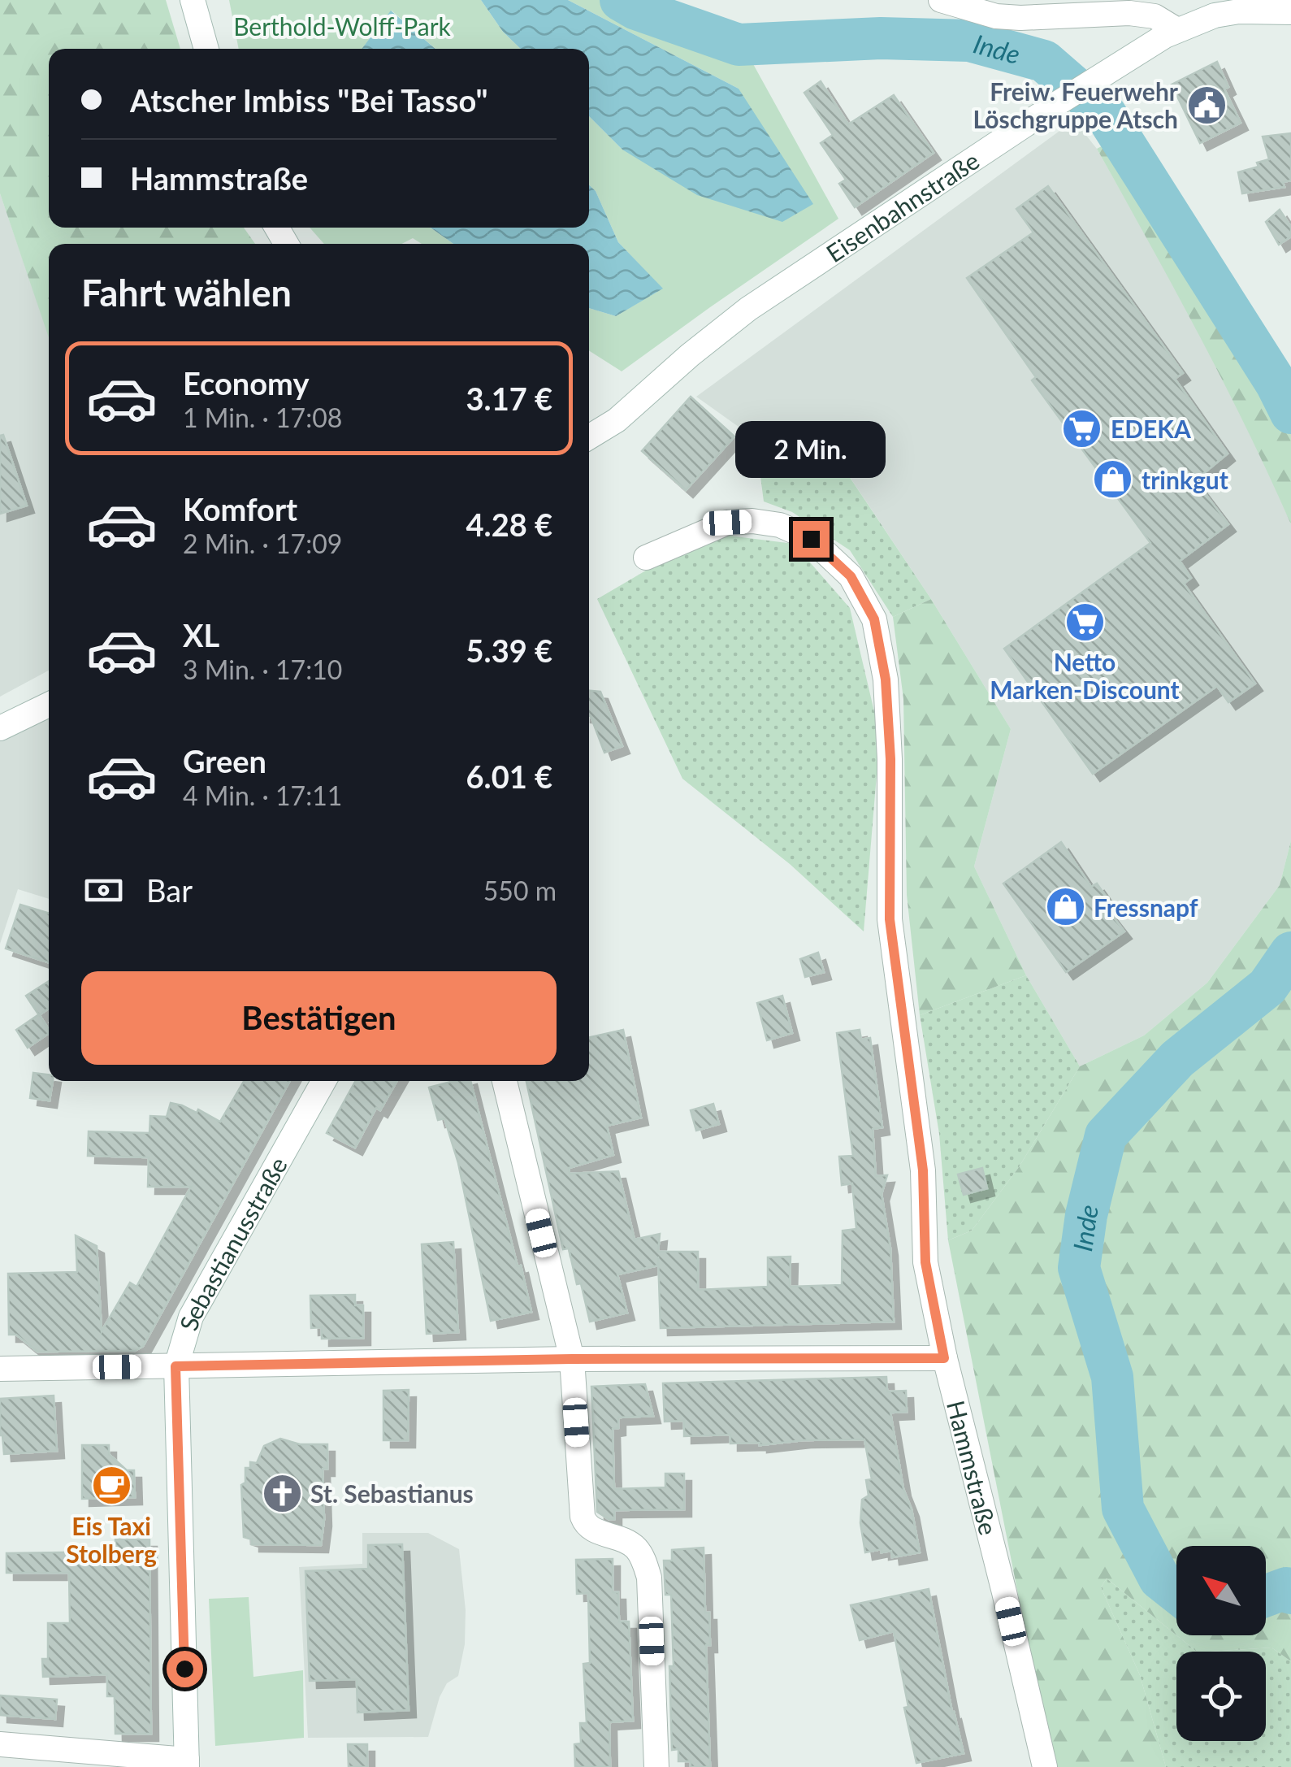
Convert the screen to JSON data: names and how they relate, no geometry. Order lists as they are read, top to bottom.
{
  "streets": {
    "street": ["Eisenbahnstraße", "Sebastianusstraße", "Hammstraße"]
  },
  "water": ["Inde"],
  "parks": ["Berthold-Wolff-Park"],
  "places": {
    "public building": ["Freiw. Feuerwehr Löschgruppe Atsch"],
    "supermarket": ["EDEKA", "Netto Marken-Discount"],
    "shop": ["trinkgut", "Fressnapf"],
    "cafe": ["Eis Taxi Stolberg"],
    "church": ["St. Sebastianus"]
  },
  "north": "top left",
  "page": {
    "banner": ["Atscher Imbiss \"Bei Tasso\"", "Hammstraße"],
    "heading": "Fahrt wählen",
    "list": [
      {
        "name": "Economy",
        "note": "1 Min. · 17:08",
        "value": "3.17 €"
      },
      {
        "name": "Komfort",
        "note": "2 Min. · 17:09",
        "value": "4.28 €"
      },
      {
        "name": "XL",
        "note": "3 Min. · 17:10",
        "value": "5.39 €"
      },
      {
        "name": "Green",
        "note": "4 Min. · 17:11",
        "value": "6.01 €"
      }
    ],
    "bubble": "2 Min.",
    "pay": ["Bar", "550 m"],
    "buttons": "Bestätigen"
  }
}
